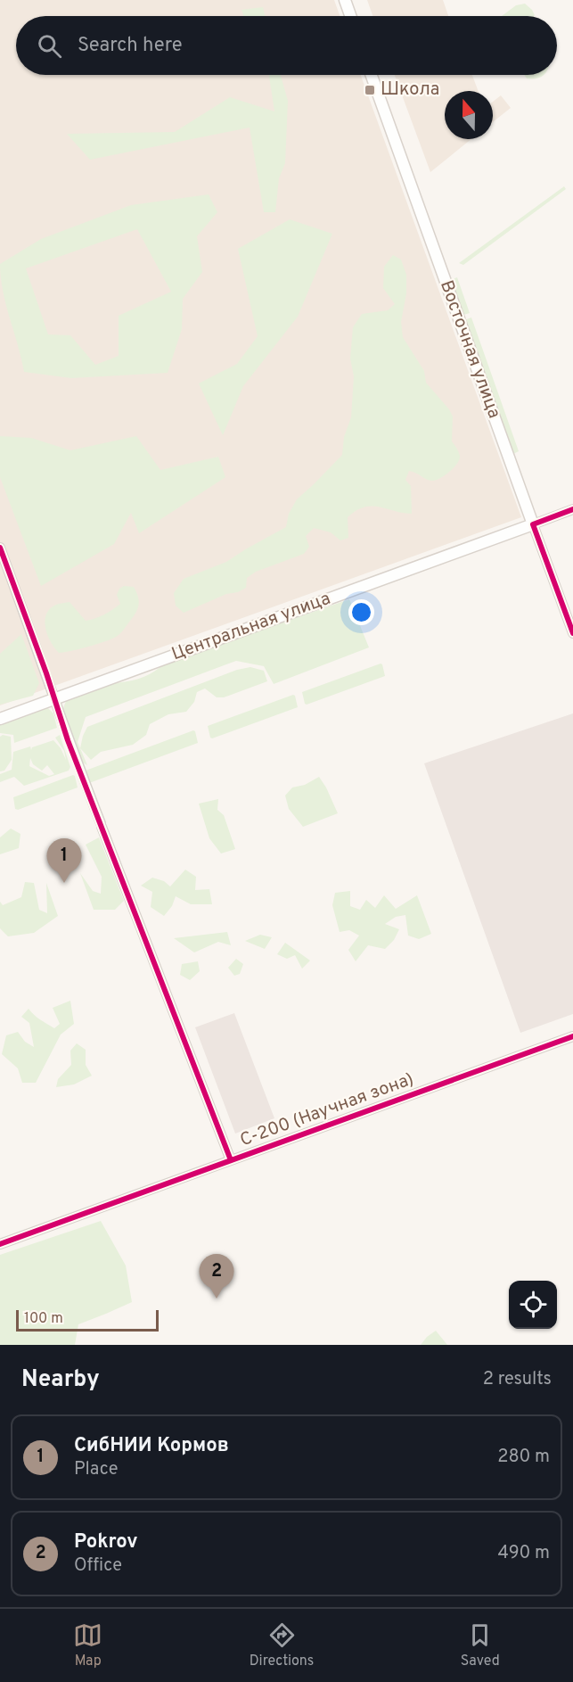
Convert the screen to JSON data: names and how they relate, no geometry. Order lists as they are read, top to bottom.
{
  "streets": {
    "main road": ["Восточная улица", "Центральная улица"],
    "street": ["С-200 (Научная зона)"]
  },
  "crossings": [
    ["Восточная улица", "Центральная улица"]
  ],
  "places": {
    "transit": ["Школа"]
  },
  "scale_bar": "100 m",
  "north": "top",
  "page": {
    "search": "Search here",
    "pins": ["1", "2"],
    "scale": "100 m",
    "heading": ["Nearby", "2 results"],
    "list": [
      {
        "mark": "1",
        "name": "СибНИИ Кормов",
        "note": "Place",
        "value": "280 m"
      },
      {
        "mark": "2",
        "name": "Pokrov",
        "note": "Office",
        "value": "490 m"
      }
    ],
    "nav": ["Map", "Directions", "Saved"]
  }
}
